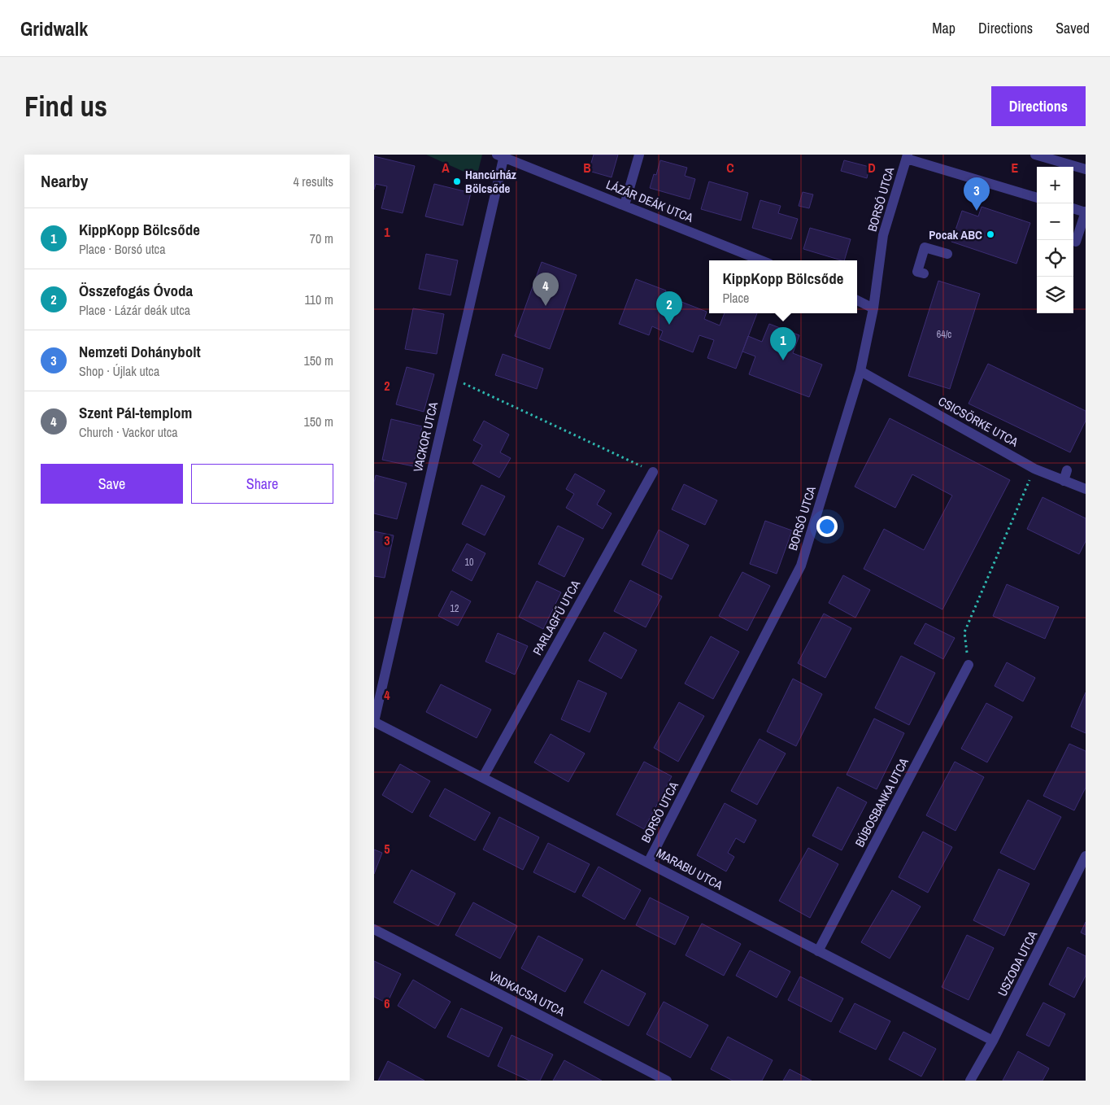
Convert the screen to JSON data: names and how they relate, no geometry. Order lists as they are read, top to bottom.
{
  "streets": {
    "street": [
      "BORSÓ UTCA",
      "LÁZÁR DEÁK UTCA",
      "CSICSÖRKE UTCA",
      "VACKOR UTCA",
      "PARLAGFŰ UTCA",
      "BÚBOSBANKA UTCA",
      "MARABU UTCA",
      "USZODA UTCA",
      "VADKACSA UTCA"
    ]
  },
  "crossings": [
    ["BORSÓ UTCA", "CSICSÖRKE UTCA"],
    ["BORSÓ UTCA", "MARABU UTCA"],
    ["LÁZÁR DEÁK UTCA", "VACKOR UTCA"],
    ["VACKOR UTCA", "MARABU UTCA"],
    ["PARLAGFŰ UTCA", "MARABU UTCA"],
    ["BÚBOSBANKA UTCA", "MARABU UTCA"],
    ["MARABU UTCA", "USZODA UTCA"]
  ],
  "places": ["Hancúrház Bölcsőde", "Pocak ABC"],
  "house_numbers": ["64/c", "10", "12"],
  "page": {
    "header": "Gridwalk",
    "nav": ["Map", "Directions", "Saved"],
    "buttons": [
      "Directions",
      ["Save", "Share"]
    ],
    "title": "Find us",
    "heading": ["Nearby", "4 results"],
    "map_buttons": ["+", "−"],
    "pins": [
      "3",
      "4",
      "2",
      "1"
    ],
    "list": [
      {
        "mark": "1",
        "name": "KippKopp Bölcsőde",
        "note": "Place · Borsó utca",
        "value": "70 m"
      },
      {
        "mark": "2",
        "name": "Összefogás Óvoda",
        "note": "Place · Lázár deák utca",
        "value": "110 m"
      },
      {
        "mark": "3",
        "name": "Nemzeti Dohánybolt",
        "note": "Shop · Újlak utca",
        "value": "150 m"
      },
      {
        "mark": "4",
        "name": "Szent Pál-templom",
        "note": "Church · Vackor utca",
        "value": "150 m"
      }
    ],
    "popup": ["KippKopp Bölcsőde", "Place"]
  },
  "grid": {
    "columns": [
      "A",
      "B",
      "C",
      "D",
      "E"
    ],
    "rows": [
      "1",
      "2",
      "3",
      "4",
      "5",
      "6"
    ]
  }
}
